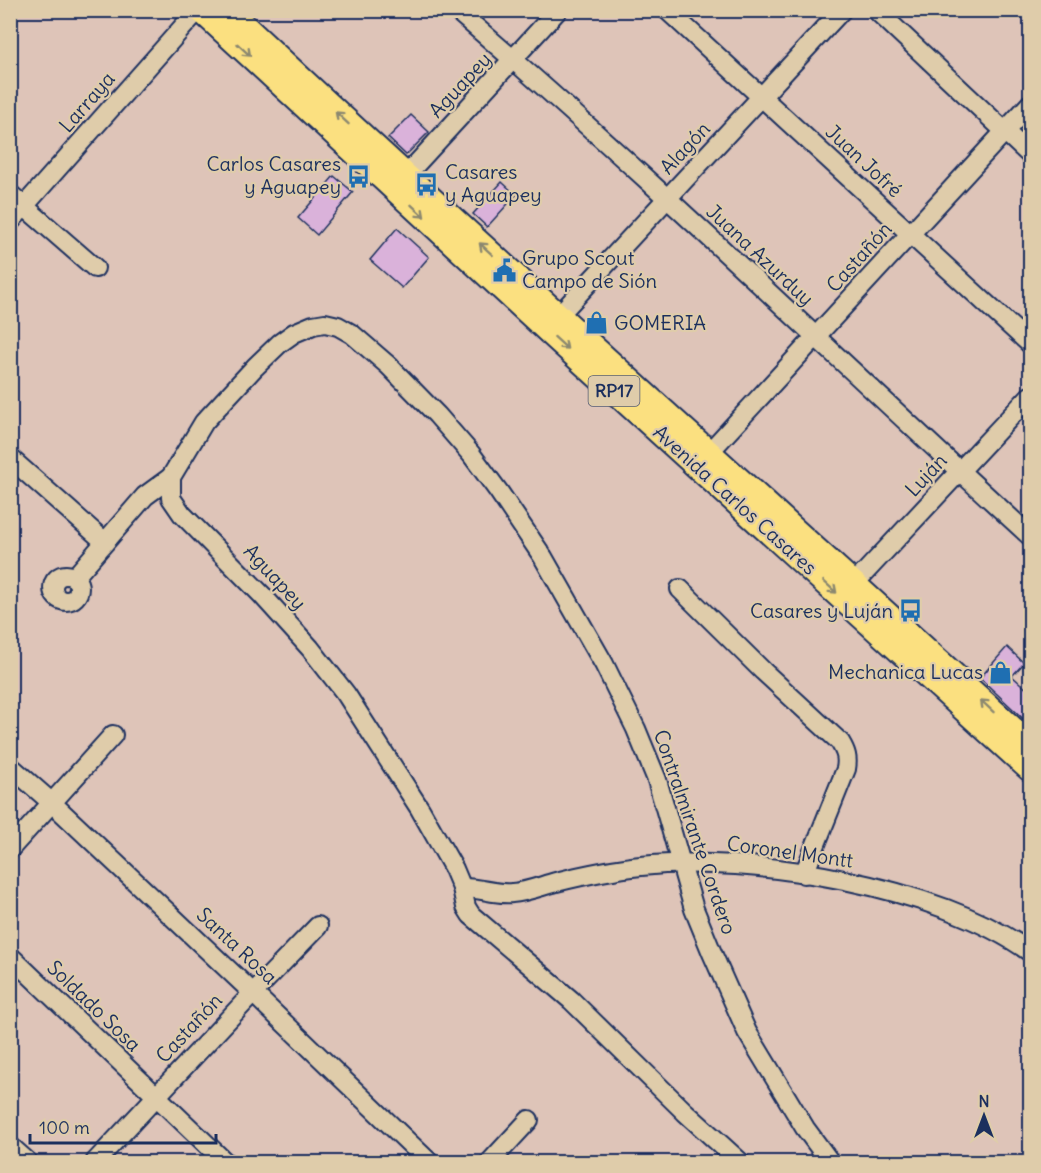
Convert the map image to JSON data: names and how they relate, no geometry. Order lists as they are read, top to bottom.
{
  "streets": {
    "main road": ["RP17", "Avenida Carlos Casares"],
    "street": [
      "Aguapey",
      "Larraya",
      "Alagón",
      "Juan Jofré",
      "Juana Azurduy",
      "Castañón",
      "Luján",
      "Contralmirante Cordero",
      "Coronel Montt",
      "Santa Rosa",
      "Soldado Sosa"
    ]
  },
  "crossings": [
    ["Aguapey", "Juana Azurduy"],
    ["Aguapey", "Avenida Carlos Casares"],
    ["Aguapey", "Contralmirante Cordero"],
    ["Aguapey", "Coronel Montt"],
    ["Larraya", "Avenida Carlos Casares"],
    ["Alagón", "Juan Jofré"],
    ["Alagón", "Juana Azurduy"],
    ["Alagón", "Avenida Carlos Casares"],
    ["Juan Jofré", "Castañón"],
    ["Juana Azurduy", "Castañón"],
    ["Juana Azurduy", "Luján"],
    ["Castañón", "Avenida Carlos Casares"],
    ["Castañón", "Santa Rosa"],
    ["Castañón", "Soldado Sosa"],
    ["Luján", "Avenida Carlos Casares"],
    ["Contralmirante Cordero", "Coronel Montt"]
  ],
  "places": {
    "bus stop": ["Carlos Casares y Aguapey", "Casares y Aguapey", "Casares y Luján"],
    "public building": ["Grupo Scout Campo de Sión"],
    "shop": ["GOMERIA", "Mechanica Lucas"]
  },
  "scale_bar": "100 m",
  "north": "top"
}
